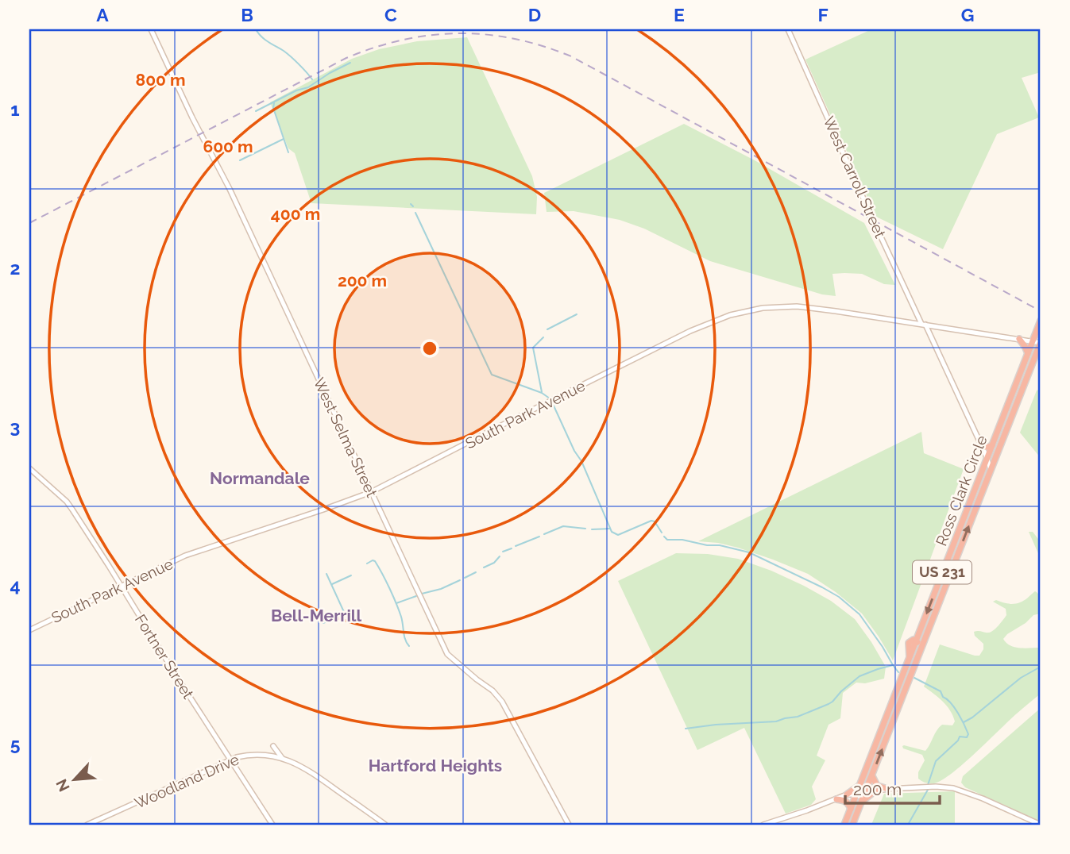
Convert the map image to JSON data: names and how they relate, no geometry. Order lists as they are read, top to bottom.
{
  "streets": {
    "highway": ["Ross Clark Circle", "US 231"],
    "street": [
      "West Carroll Street",
      "South Park Avenue",
      "West Selma Street",
      "Fortner Street",
      "Woodland Drive"
    ]
  },
  "crossings": [
    ["West Carroll Street", "South Park Avenue"],
    ["West Carroll Street", "Ross Clark Circle"],
    ["South Park Avenue", "West Selma Street"],
    ["South Park Avenue", "Ross Clark Circle"],
    ["South Park Avenue", "Fortner Street"],
    ["Fortner Street", "Woodland Drive"]
  ],
  "districts": ["Normandale", "Bell-Merrill", "Hartford Heights"],
  "scale_bar": "200 m",
  "north": "bottom left",
  "grid": {
    "columns": [
      "A",
      "B",
      "C",
      "D",
      "E",
      "F",
      "G"
    ],
    "rows": [
      "1",
      "2",
      "3",
      "4",
      "5"
    ]
  },
  "rings": [
    "800 m",
    "600 m",
    "400 m",
    "200 m"
  ]
}
